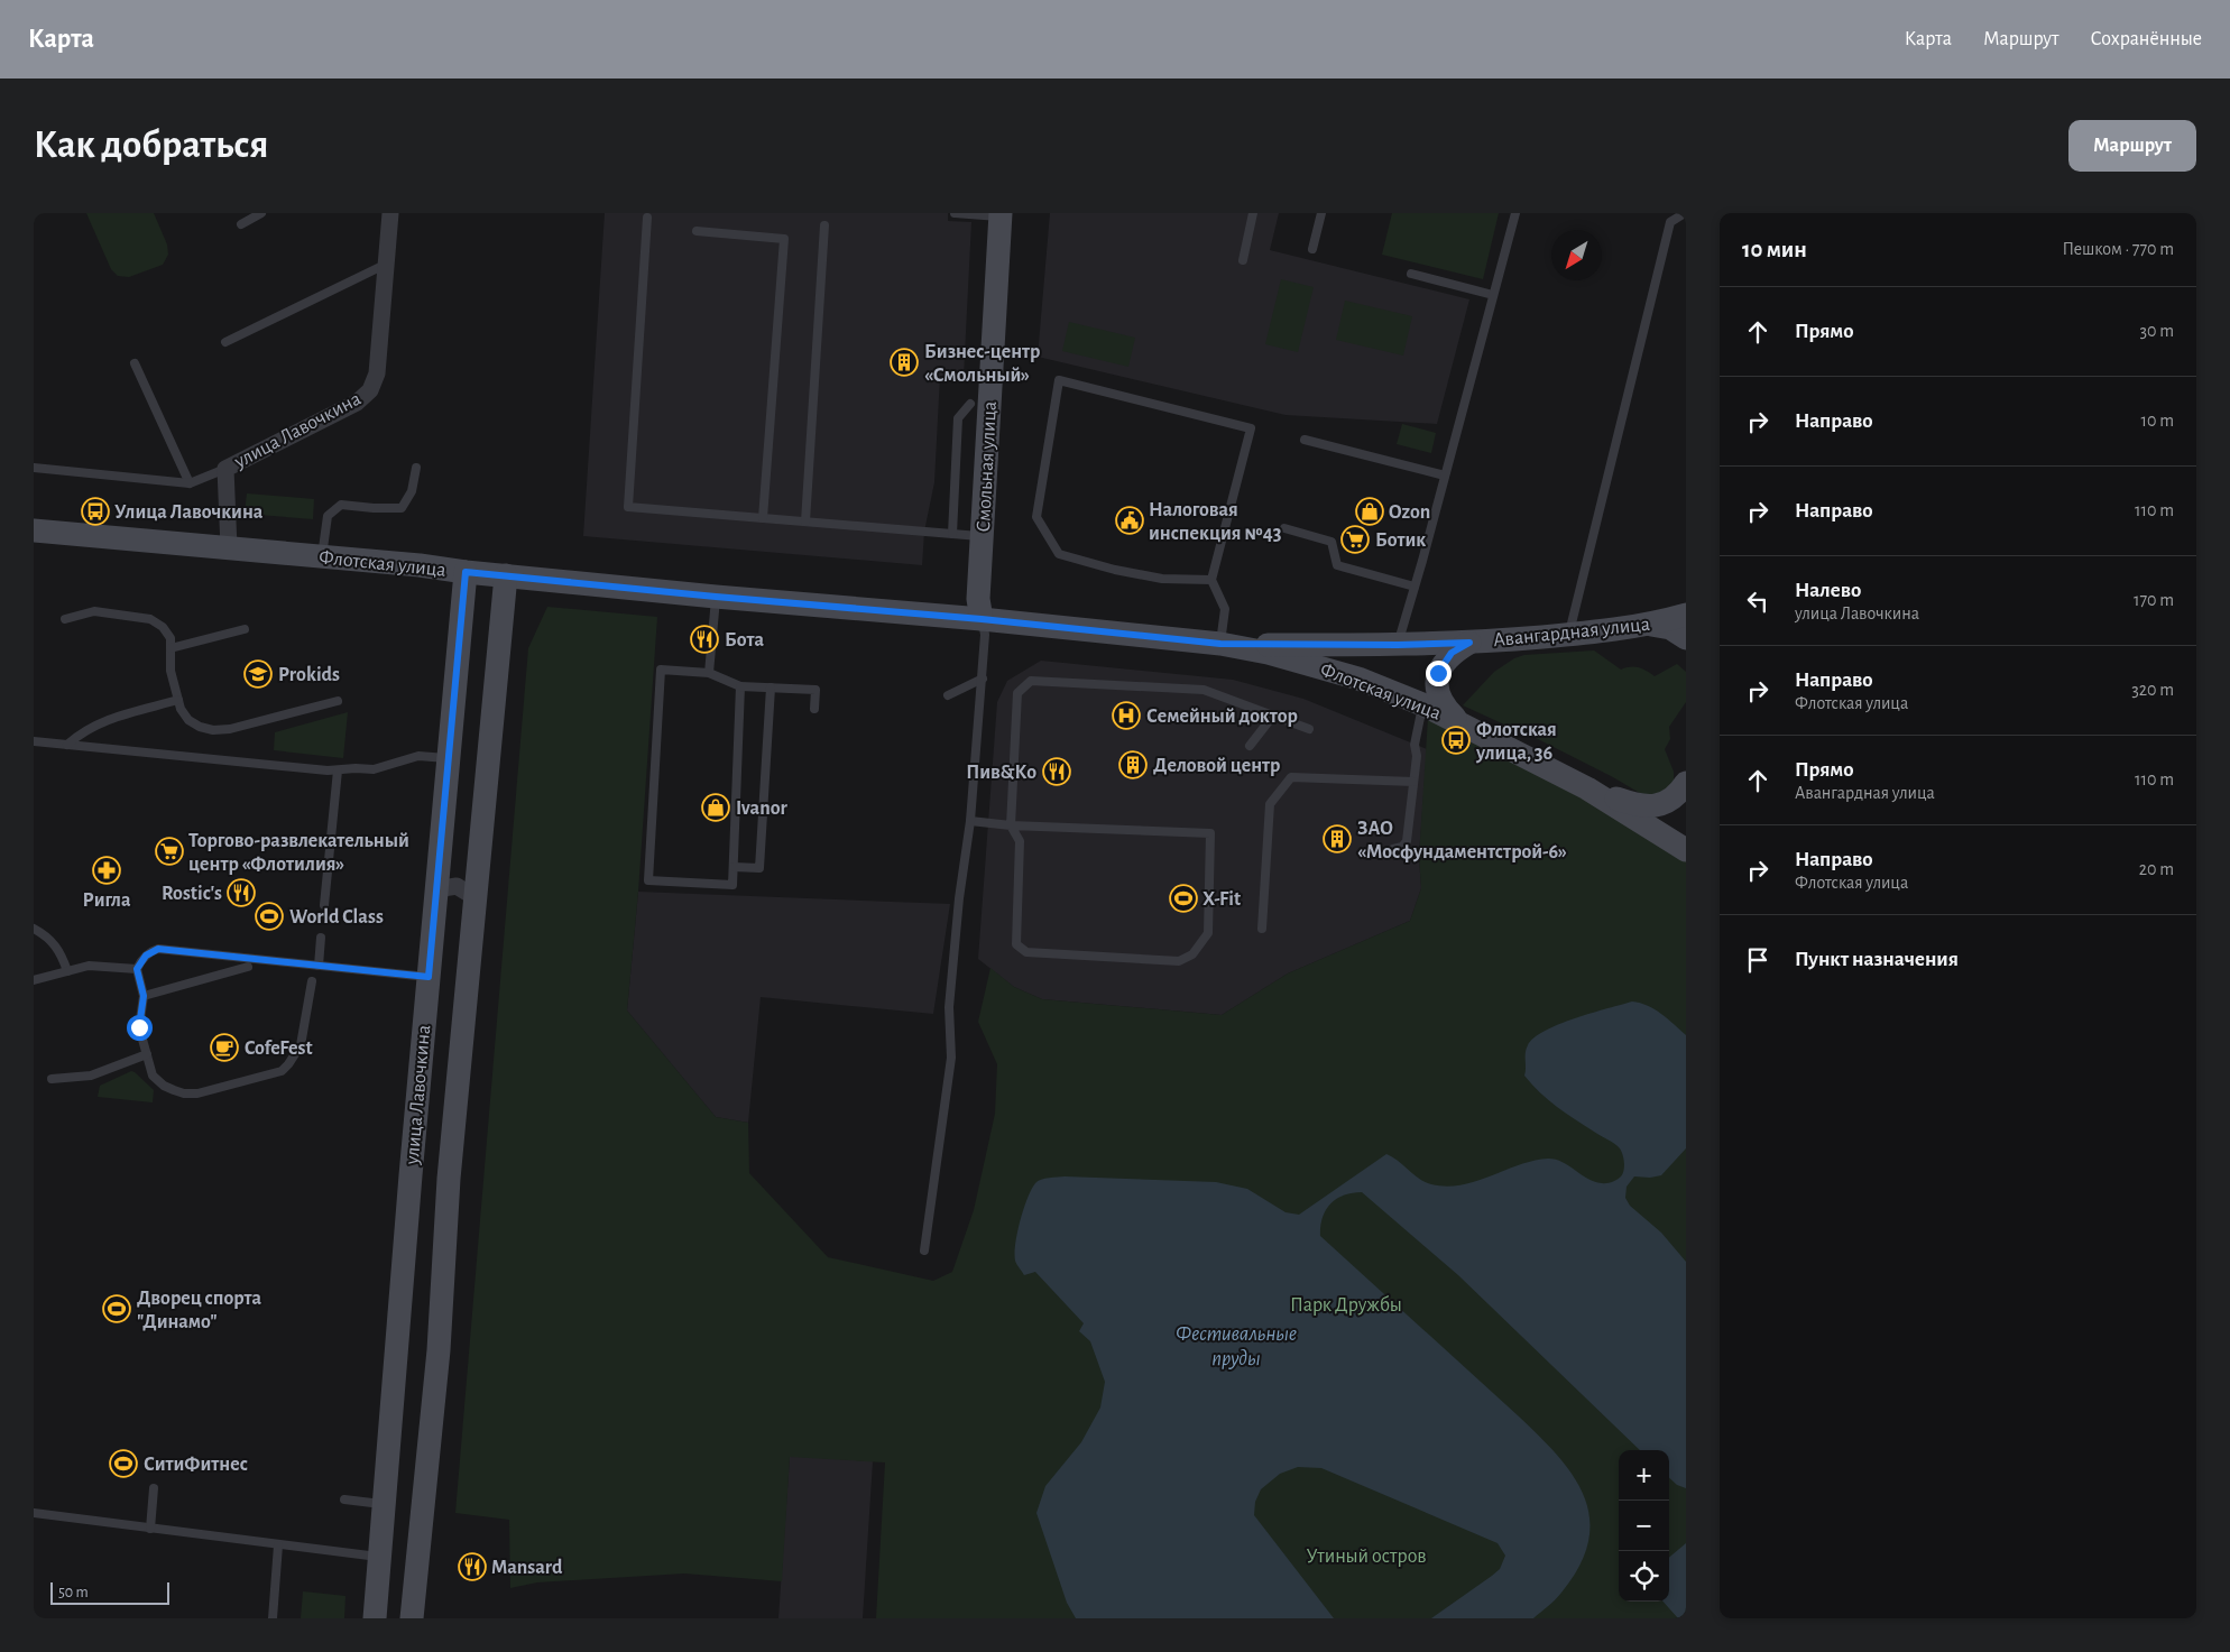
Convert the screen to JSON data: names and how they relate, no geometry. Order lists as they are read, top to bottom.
{
  "streets": {
    "main road": [
      "улица Лавочкина",
      "Смольная улица",
      "Флотская улица",
      "Авангардная улица"
    ]
  },
  "crossings": [
    ["улица Лавочкина", "Флотская улица"],
    ["Смольная улица", "Флотская улица"],
    ["Флотская улица", "Авангардная улица"]
  ],
  "water": ["Фестивальные пруды"],
  "parks": ["Парк Дружбы", "Утиный остров"],
  "places": {
    "building": ["Бизнес-центр «Смольный»", "Деловой центр", "ЗАО «Мосфундаментстрой-6»"],
    "bus stop": ["Улица Лавочкина", "Флотская улица, 36"],
    "shop": ["Ozon", "Ivanor"],
    "public building": ["Налоговая инспекция №43"],
    "supermarket": ["Ботик", "Торгово-развлекательный центр «Флотилия»"],
    "restaurant": [
      "Бота",
      "Пив&Ко",
      "Rostic's",
      "Mansard"
    ],
    "school or university": ["Prokids"],
    "hospital": ["Семейный доктор"],
    "pharmacy": ["Ригла"],
    "sports": [
      "X-Fit",
      "World Class",
      "Дворец спорта \"Динамо\"",
      "СитиФитнес"
    ],
    "cafe": ["CofeFest"]
  },
  "scale_bar": "50 m",
  "north": "bottom left",
  "page": {
    "header": "Карта",
    "nav": ["Карта", "Маршрут", "Сохранённые"],
    "buttons": "Маршрут",
    "title": "Как добраться",
    "heading": ["10 мин", "Пешком · 770 m"],
    "list": [
      ["Прямо", "30 m"],
      ["Направо", "10 m"],
      ["Направо", "110 m"],
      ["Налево", "улица Лавочкина", "170 m"],
      ["Направо", "Флотская улица", "320 m"],
      ["Прямо", "Авангардная улица", "110 m"],
      ["Направо", "Флотская улица", "20 m"],
      "Пункт назначения"
    ],
    "map_buttons": ["+", "−"],
    "scale": "50 m"
  }
}
